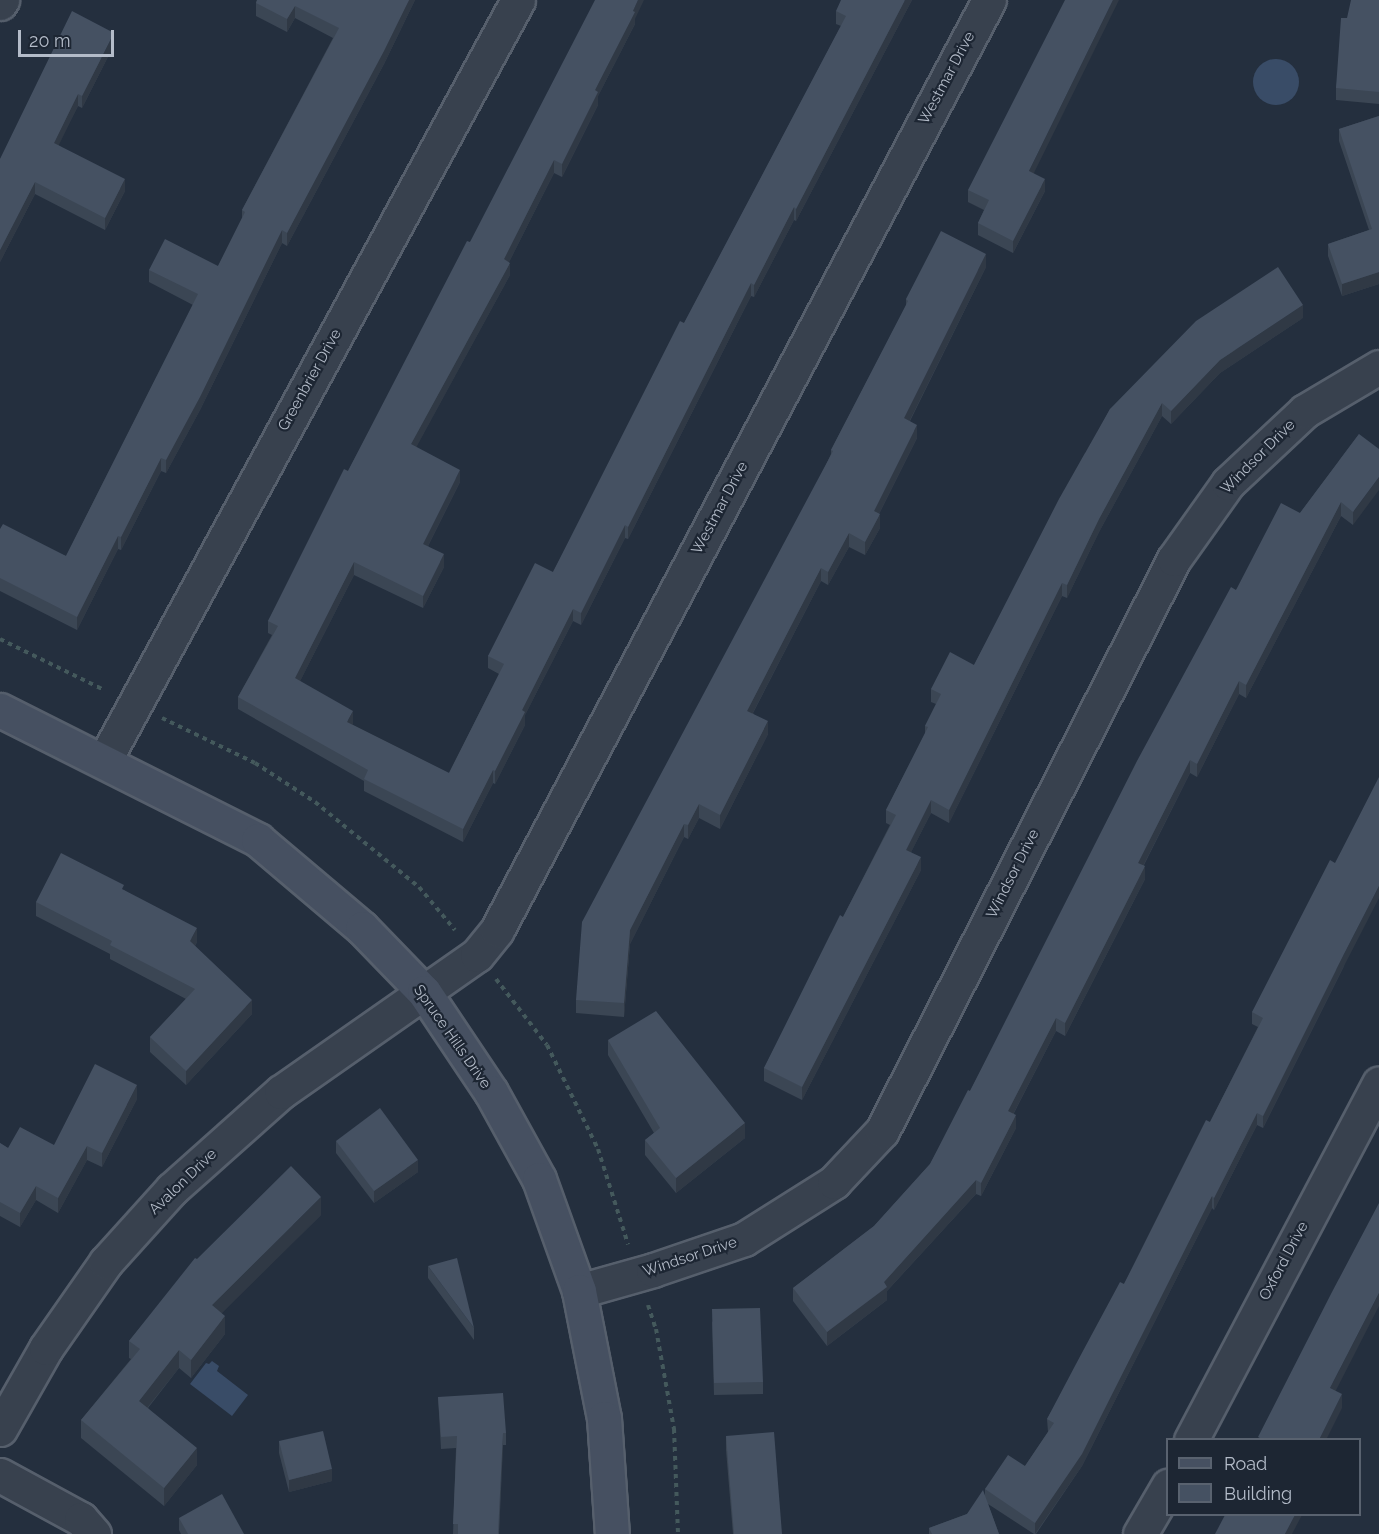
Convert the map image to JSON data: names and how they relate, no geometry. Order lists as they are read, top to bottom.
{
  "streets": {
    "main road": ["Spruce Hills Drive"],
    "street": [
      "Westmar Drive",
      "Greenbrier Drive",
      "Windsor Drive",
      "Avalon Drive",
      "Oxford Drive"
    ]
  },
  "crossings": [
    ["Westmar Drive", "Spruce Hills Drive"],
    ["Westmar Drive", "Avalon Drive"],
    ["Greenbrier Drive", "Spruce Hills Drive"],
    ["Windsor Drive", "Spruce Hills Drive"],
    ["Spruce Hills Drive", "Avalon Drive"]
  ],
  "legend": ["Road", "Building"],
  "scale_bar": "20 m"
}
